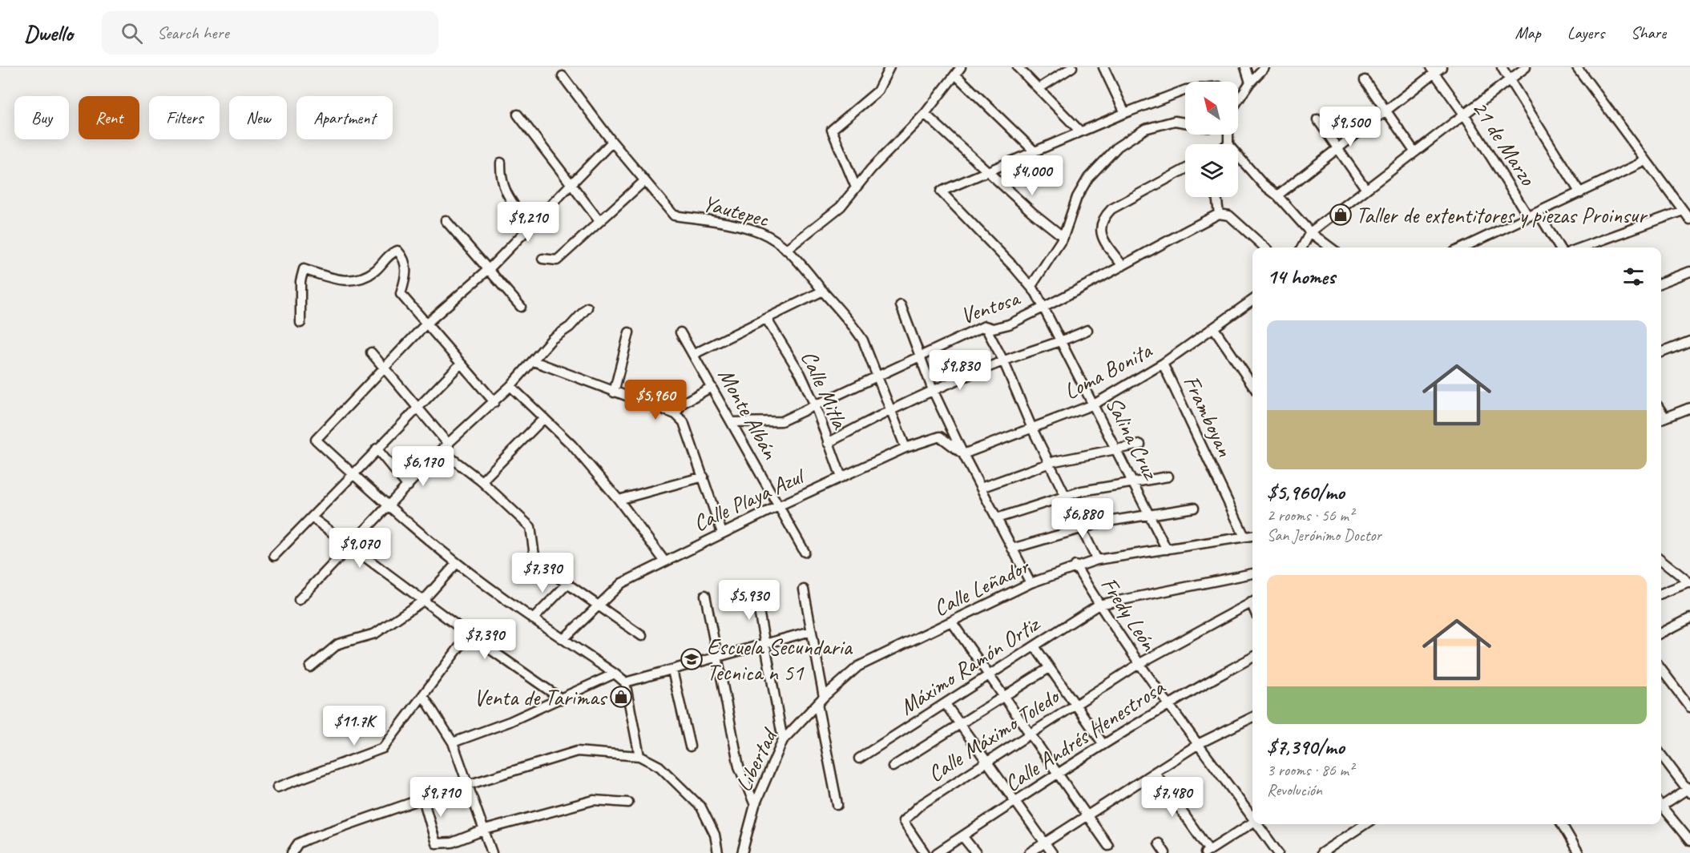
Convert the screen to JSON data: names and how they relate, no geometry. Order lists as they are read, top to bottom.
{
  "streets": {
    "street": [
      "21 de Marzo",
      "Yautepec",
      "Ventosa",
      "Loma Bonita",
      "Calle Mitla",
      "Monte Albán",
      "Framboyan",
      "Salina Cruz",
      "Calle Playa Azul",
      "Calle Leñador",
      "Fredy León",
      "Máximo Ramón Ortiz",
      "Calle Máximo Toledo",
      "Calle Andrés Henestrosa",
      "Libertad"
    ]
  },
  "crossings": [
    ["Yautepec", "Ventosa"],
    ["Yautepec", "Calle Playa Azul"],
    ["Ventosa", "Calle Mitla"],
    ["Ventosa", "Monte Albán"],
    ["Ventosa", "Salina Cruz"],
    ["Loma Bonita", "Framboyan"],
    ["Loma Bonita", "Salina Cruz"],
    ["Loma Bonita", "Calle Playa Azul"],
    ["Calle Mitla", "Calle Playa Azul"],
    ["Monte Albán", "Calle Playa Azul"],
    ["Framboyan", "Calle Leñador"],
    ["Salina Cruz", "Calle Leñador"],
    ["Calle Leñador", "Fredy León"],
    ["Calle Leñador", "Libertad"],
    ["Fredy León", "Máximo Ramón Ortiz"],
    ["Fredy León", "Calle Máximo Toledo"],
    ["Fredy León", "Calle Andrés Henestrosa"]
  ],
  "places": {
    "shop": ["Taller de extentitores y piezas Proinsur", "Venta de Tarimas"],
    "school or university": ["Escuela Secundaria Tecnica n 51"]
  },
  "north": "top left",
  "page": {
    "header": "Dwello",
    "search": "Search here",
    "nav": ["Map", "Layers", "Share"],
    "chip": [
      "Buy",
      "Rent",
      "Filters",
      "New",
      "Apartment"
    ],
    "price": [
      "$9,500",
      "$4,000",
      "$9,210",
      "$9,830",
      "$5,960",
      "$6,170",
      "$6,880",
      "$9,070",
      "$7,390",
      "$5,930",
      "$7,390",
      "$11.7K",
      "$9,710",
      "$7,480"
    ],
    "heading": "14 homes",
    "list": [
      {
        "name": "$5,960/mo",
        "note": "2 rooms · 56 m² · San Jerónimo Doctor"
      },
      {
        "name": "$7,390/mo",
        "note": "3 rooms · 86 m² · Revolución"
      }
    ]
  }
}
